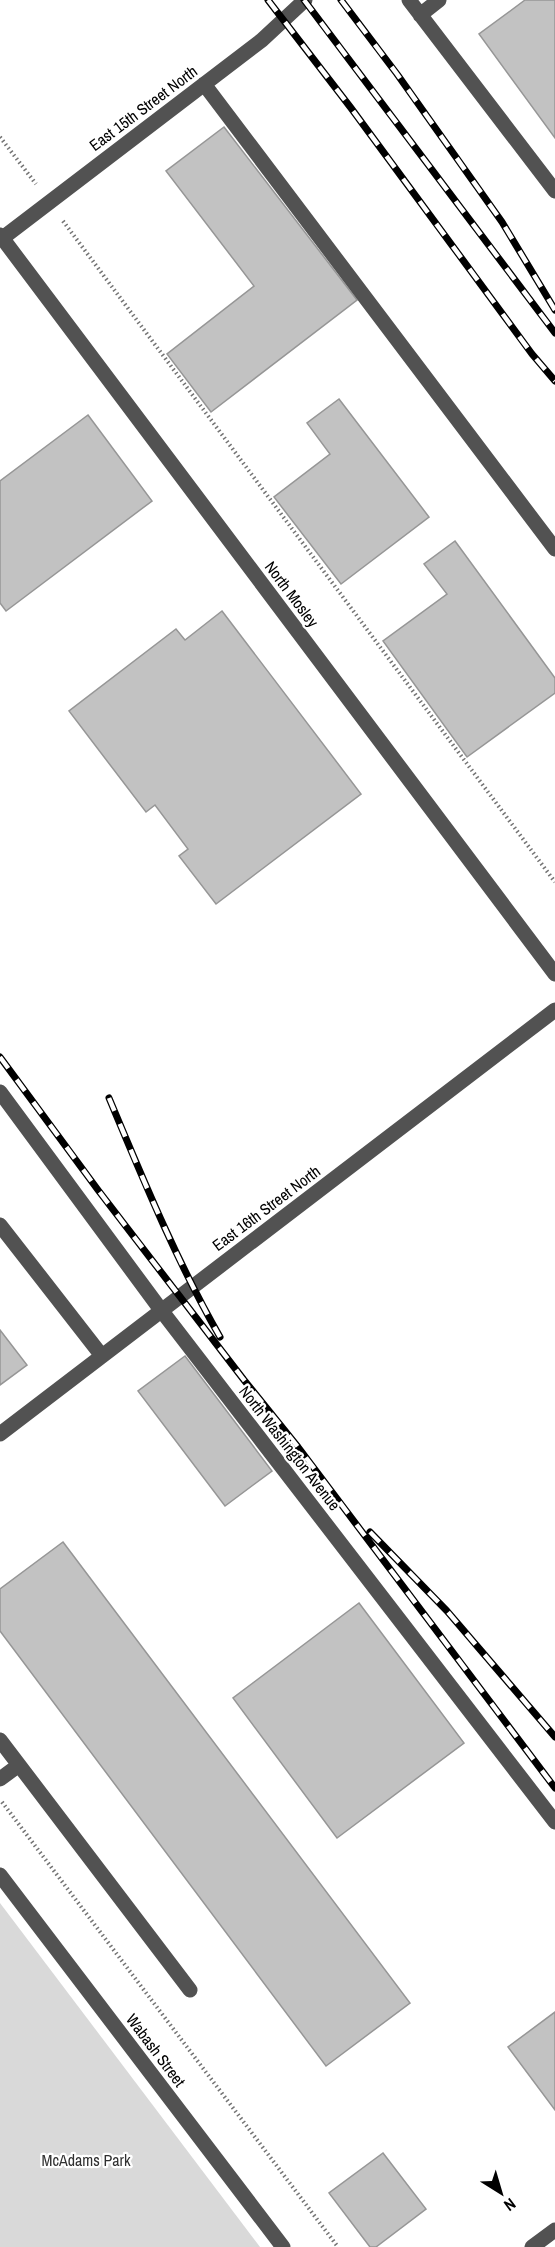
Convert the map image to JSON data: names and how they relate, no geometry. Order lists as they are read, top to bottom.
{
  "streets": {
    "street": [
      "East 15th Street North",
      "North Mosley",
      "East 16th Street North",
      "North Washington Avenue",
      "Wabash Street"
    ]
  },
  "crossings": [
    ["East 15th Street North", "North Mosley"],
    ["East 16th Street North", "North Washington Avenue"]
  ],
  "parks": ["McAdams Park"],
  "north": "bottom right"
}
